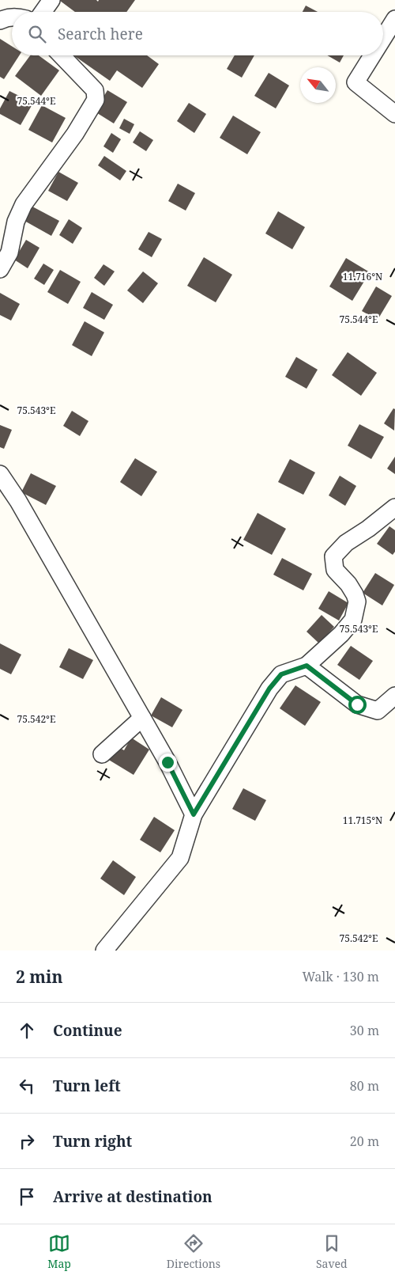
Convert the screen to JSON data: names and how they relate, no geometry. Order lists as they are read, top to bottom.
{
  "north": "top left",
  "page": {
    "search": "Search here",
    "heading": ["2 min", "Walk · 130 m"],
    "list": [
      ["Continue", "30 m"],
      ["Turn left", "80 m"],
      ["Turn right", "20 m"],
      "Arrive at destination"
    ],
    "nav": ["Map", "Directions", "Saved"]
  },
  "coordinates": [
    "75.544°E",
    "11.716°N",
    "75.543°E",
    "75.542°E",
    "11.715°N"
  ]
}
